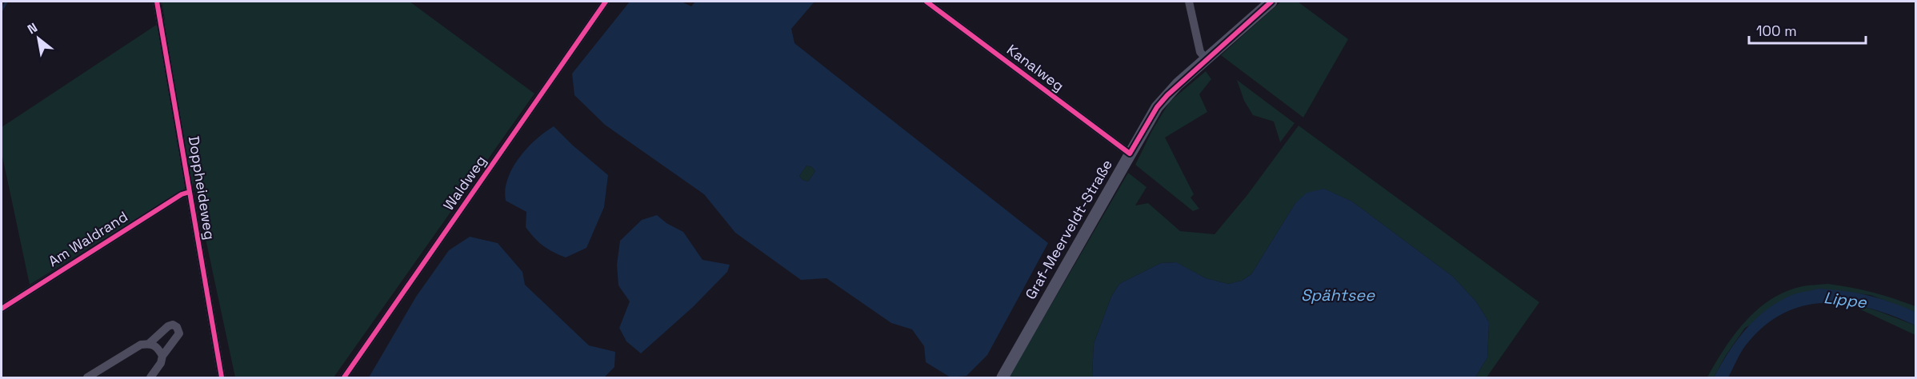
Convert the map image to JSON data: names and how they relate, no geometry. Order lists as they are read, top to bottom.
{
  "streets": {
    "main road": ["Graf-Meerveldt-Straße"],
    "street": [
      "Kanalweg",
      "Waldweg",
      "Doppheideweg",
      "Am Waldrand"
    ]
  },
  "crossings": [
    ["Kanalweg", "Graf-Meerveldt-Straße"],
    ["Doppheideweg", "Am Waldrand"]
  ],
  "water": ["Spähtsee", "Lippe"],
  "scale_bar": "100 m",
  "north": "top left"
}
